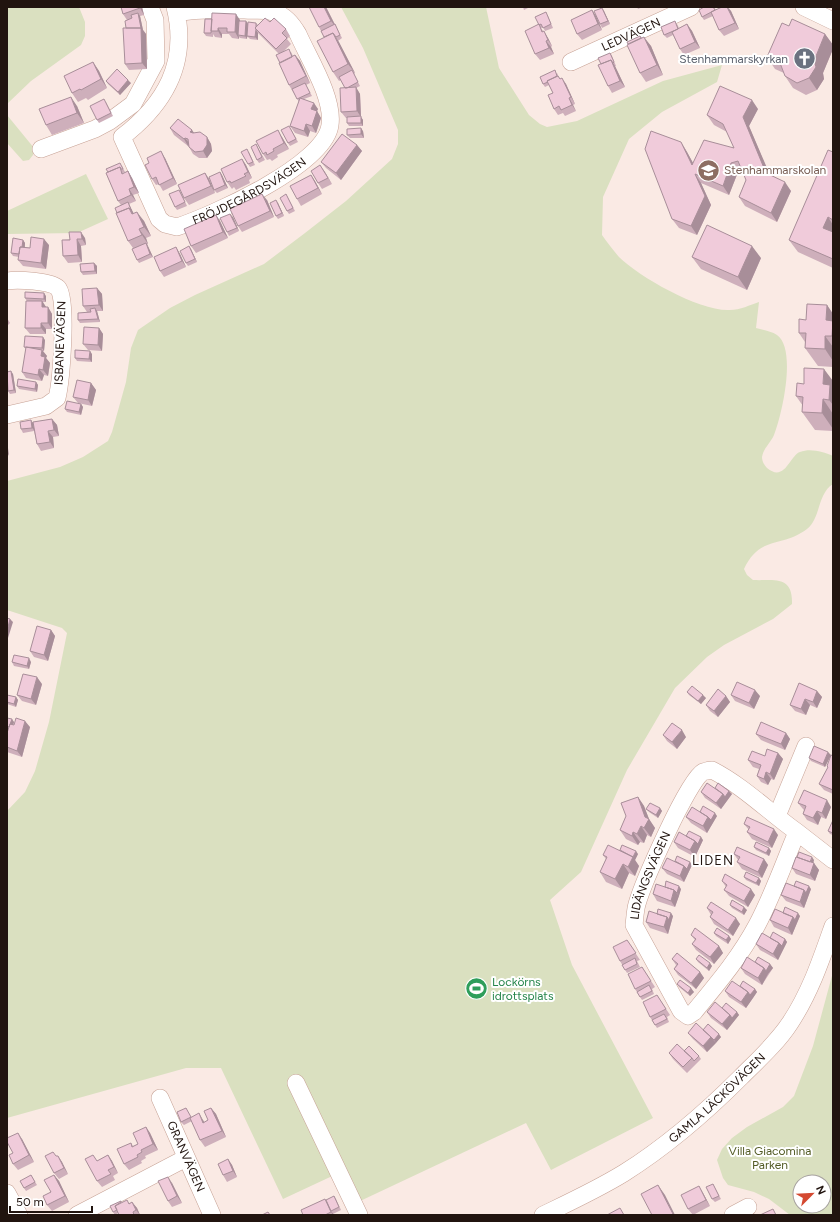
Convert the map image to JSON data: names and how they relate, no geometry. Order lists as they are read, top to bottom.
{
  "streets": {
    "street": [
      "LEDVÄGEN",
      "FRÖJDEGÅRDSVÄGEN",
      "ISBANEVÄGEN",
      "LIDÄNGSVÄGEN",
      "GAMLA LÄCKÖVÄGEN",
      "GRANVÄGEN"
    ]
  },
  "districts": ["LIDEN"],
  "parks": ["Villa Giacomina Parken"],
  "places": {
    "church": ["Stenhammarskyrkan"],
    "school or university": ["Stenhammarskolan"],
    "sports": ["Lockörns idrottsplats"]
  },
  "scale_bar": "50 m",
  "north": "top right"
}
